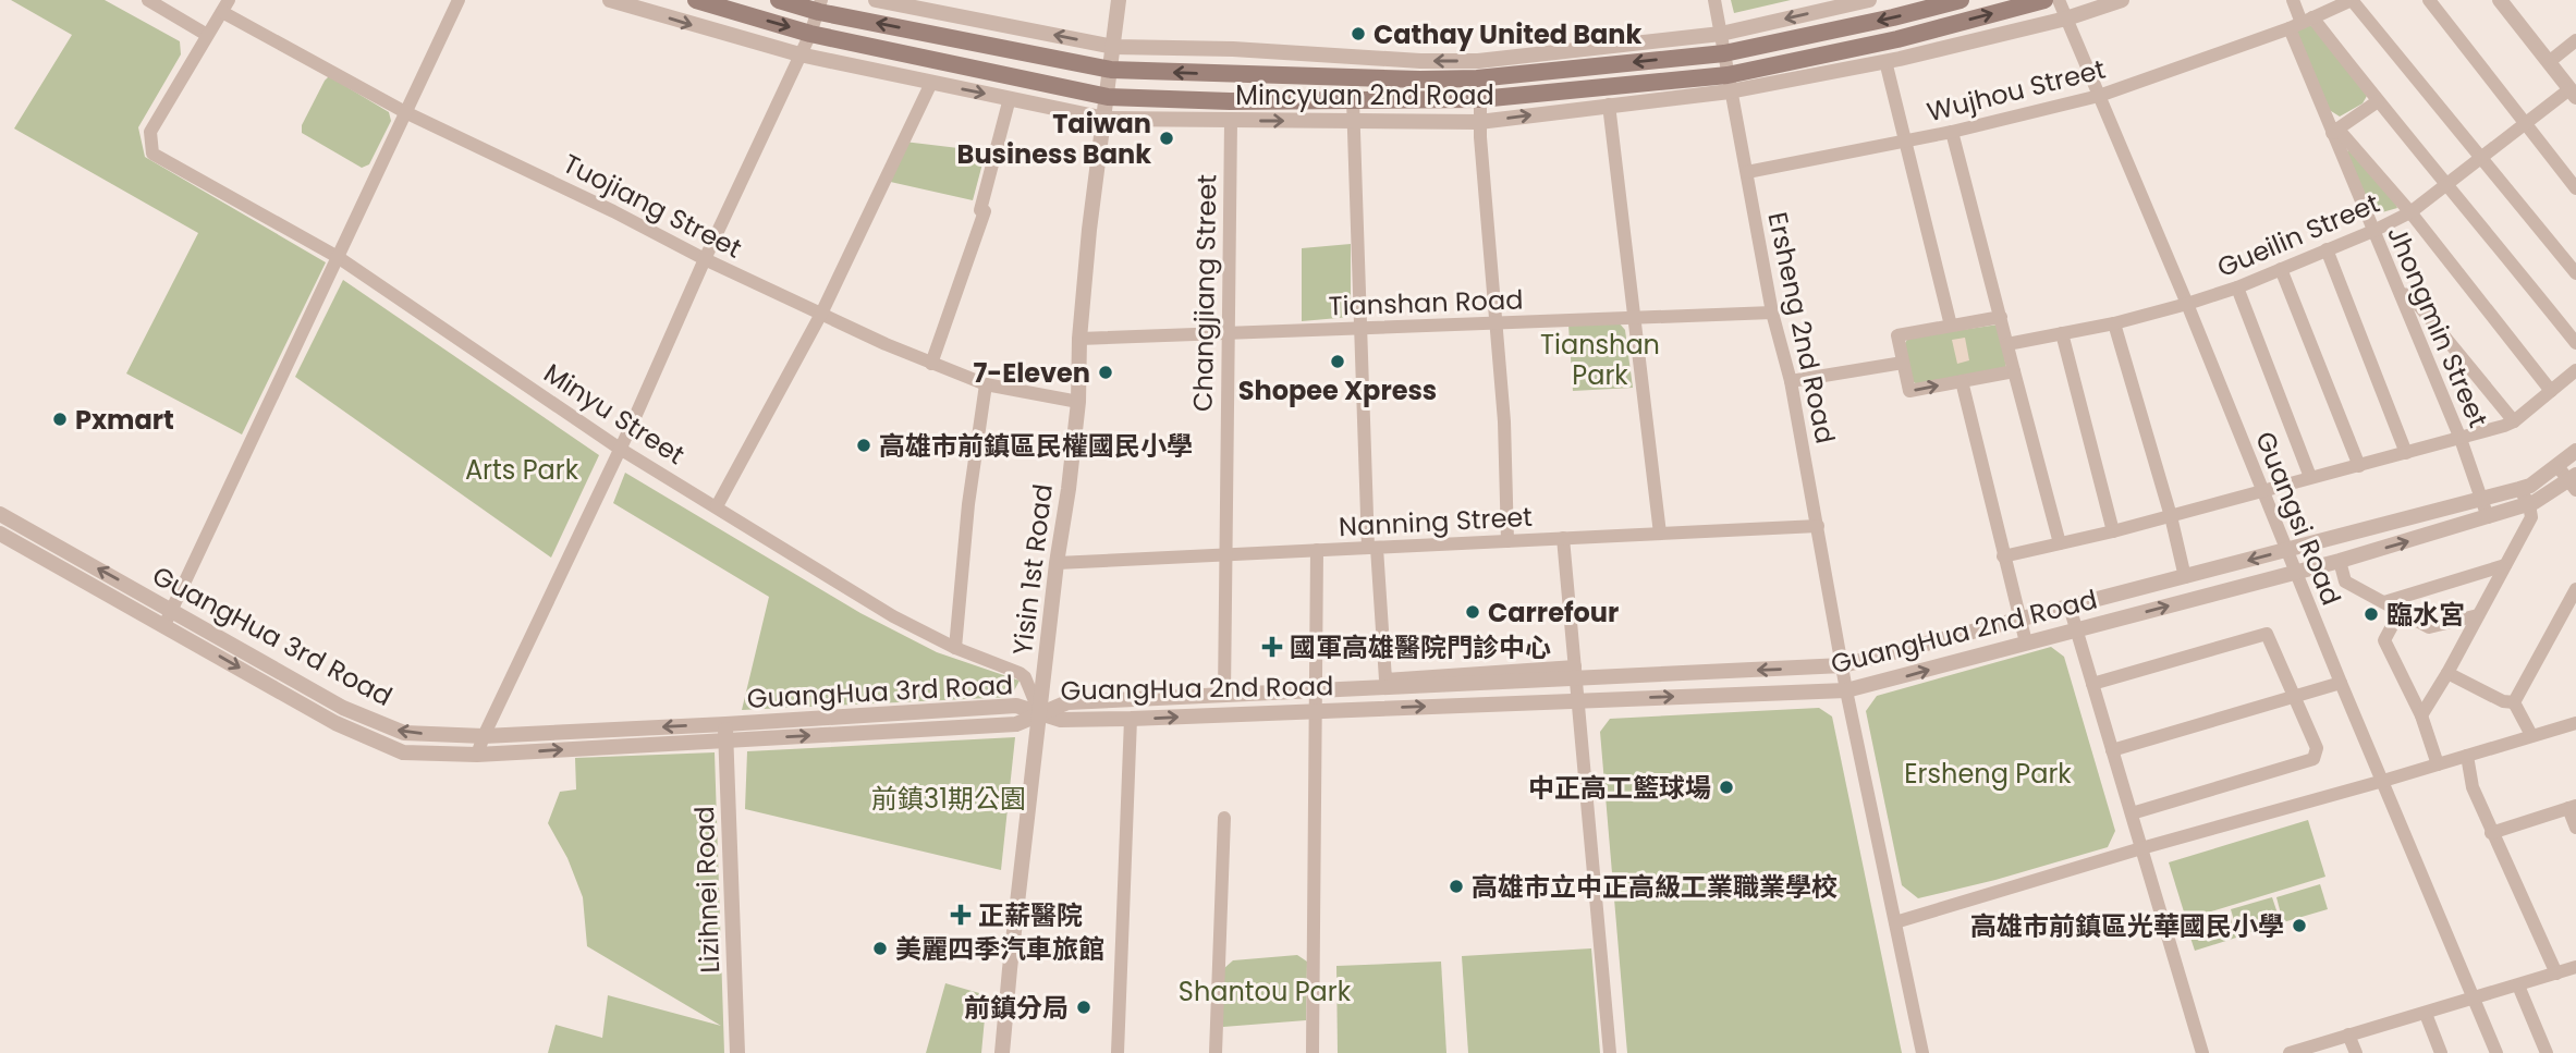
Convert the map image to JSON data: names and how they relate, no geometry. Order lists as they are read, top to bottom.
{
  "streets": {
    "main road": ["Mincyuan 2nd Road"],
    "street": [
      "Wujhou Street",
      "Tuojiang Street",
      "Gueilin Street",
      "Changjiang Street",
      "Tianshan Road",
      "Jhongmin Street",
      "Ersheng 2nd Road",
      "Minyu Street",
      "Guangsi Road",
      "Nanning Street",
      "Yisin 1st Road",
      "GuangHua 2nd Road",
      "GuangHua 3rd Road",
      "Lizihnei Road"
    ]
  },
  "crossings": [
    ["Wujhou Street", "Jhongmin Street"],
    ["Wujhou Street", "Ersheng 2nd Road"],
    ["Wujhou Street", "Guangsi Road"],
    ["Mincyuan 2nd Road", "Changjiang Street"],
    ["Mincyuan 2nd Road", "Ersheng 2nd Road"],
    ["Mincyuan 2nd Road", "Guangsi Road"],
    ["Mincyuan 2nd Road", "Yisin 1st Road"],
    ["Tuojiang Street", "Yisin 1st Road"],
    ["Gueilin Street", "Jhongmin Street"],
    ["Gueilin Street", "Guangsi Road"],
    ["Changjiang Street", "Tianshan Road"],
    ["Changjiang Street", "Nanning Street"],
    ["Changjiang Street", "GuangHua 2nd Road"],
    ["Tianshan Road", "Ersheng 2nd Road"],
    ["Tianshan Road", "Yisin 1st Road"],
    ["Jhongmin Street", "GuangHua 2nd Road"],
    ["Ersheng 2nd Road", "Nanning Street"],
    ["Ersheng 2nd Road", "GuangHua 2nd Road"],
    ["Minyu Street", "Yisin 1st Road"],
    ["Minyu Street", "GuangHua 2nd Road"],
    ["Minyu Street", "GuangHua 3rd Road"],
    ["Guangsi Road", "GuangHua 2nd Road"],
    ["Nanning Street", "Yisin 1st Road"],
    ["Yisin 1st Road", "GuangHua 2nd Road"],
    ["Yisin 1st Road", "GuangHua 3rd Road"],
    ["GuangHua 2nd Road", "GuangHua 3rd Road"],
    ["GuangHua 3rd Road", "Lizihnei Road"]
  ],
  "parks": [
    "Tianshan Park",
    "Arts Park",
    "Ersheng Park",
    "前鎮31期公園",
    "Shantou Park"
  ],
  "places": {
    "other": [
      "Cathay United Bank",
      "Taiwan Business Bank",
      "Shopee Xpress",
      "7-Eleven",
      "Pxmart",
      "高雄市前鎮區民權國民小學",
      "Carrefour",
      "臨水宮",
      "中正高工籃球場",
      "高雄市立中正高級工業職業學校",
      "高雄市前鎮區光華國民小學",
      "美麗四季汽車旅館",
      "前鎮分局"
    ],
    "health": ["國軍高雄醫院門診中心", "正薪醫院"]
  }
}
